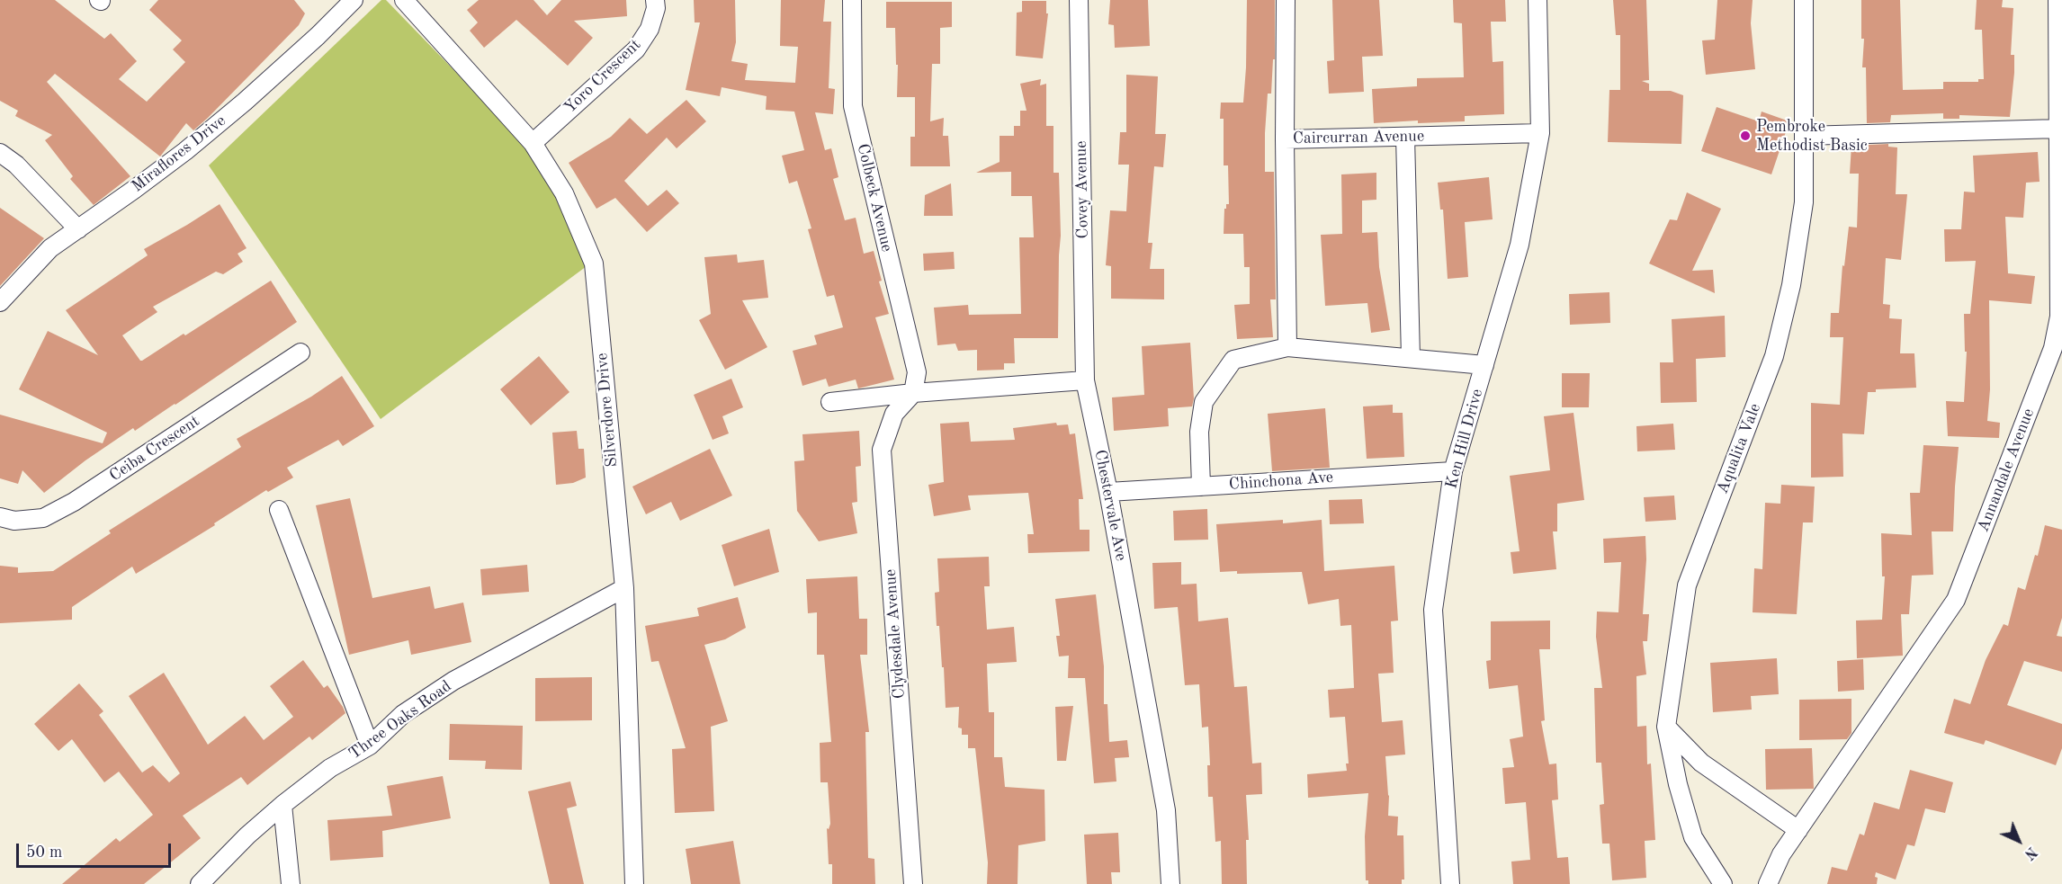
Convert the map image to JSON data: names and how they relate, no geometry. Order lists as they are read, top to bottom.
{
  "streets": {
    "street": [
      "Yoro Crescent",
      "Caircurran Avenue",
      "Miraflores Drive",
      "Covey Avenue",
      "Colbeck Avenue",
      "Silverdore Drive",
      "Ken Hill Drive",
      "Ceiba Crescent",
      "Aqualita Vale",
      "Annandale Avenue",
      "Chinchona Ave",
      "Chestervale Ave",
      "Clydesdale Avenue",
      "Three Oaks Road"
    ]
  },
  "crossings": [
    ["Yoro Crescent", "Silverdore Drive"],
    ["Caircurran Avenue", "Ken Hill Drive"],
    ["Covey Avenue", "Chestervale Ave"],
    ["Colbeck Avenue", "Clydesdale Avenue"],
    ["Silverdore Drive", "Three Oaks Road"],
    ["Ken Hill Drive", "Chinchona Ave"],
    ["Chinchona Ave", "Chestervale Ave"]
  ],
  "places": ["Pembroke Methodist Basic"],
  "scale_bar": "50 m",
  "north": "bottom right"
}
